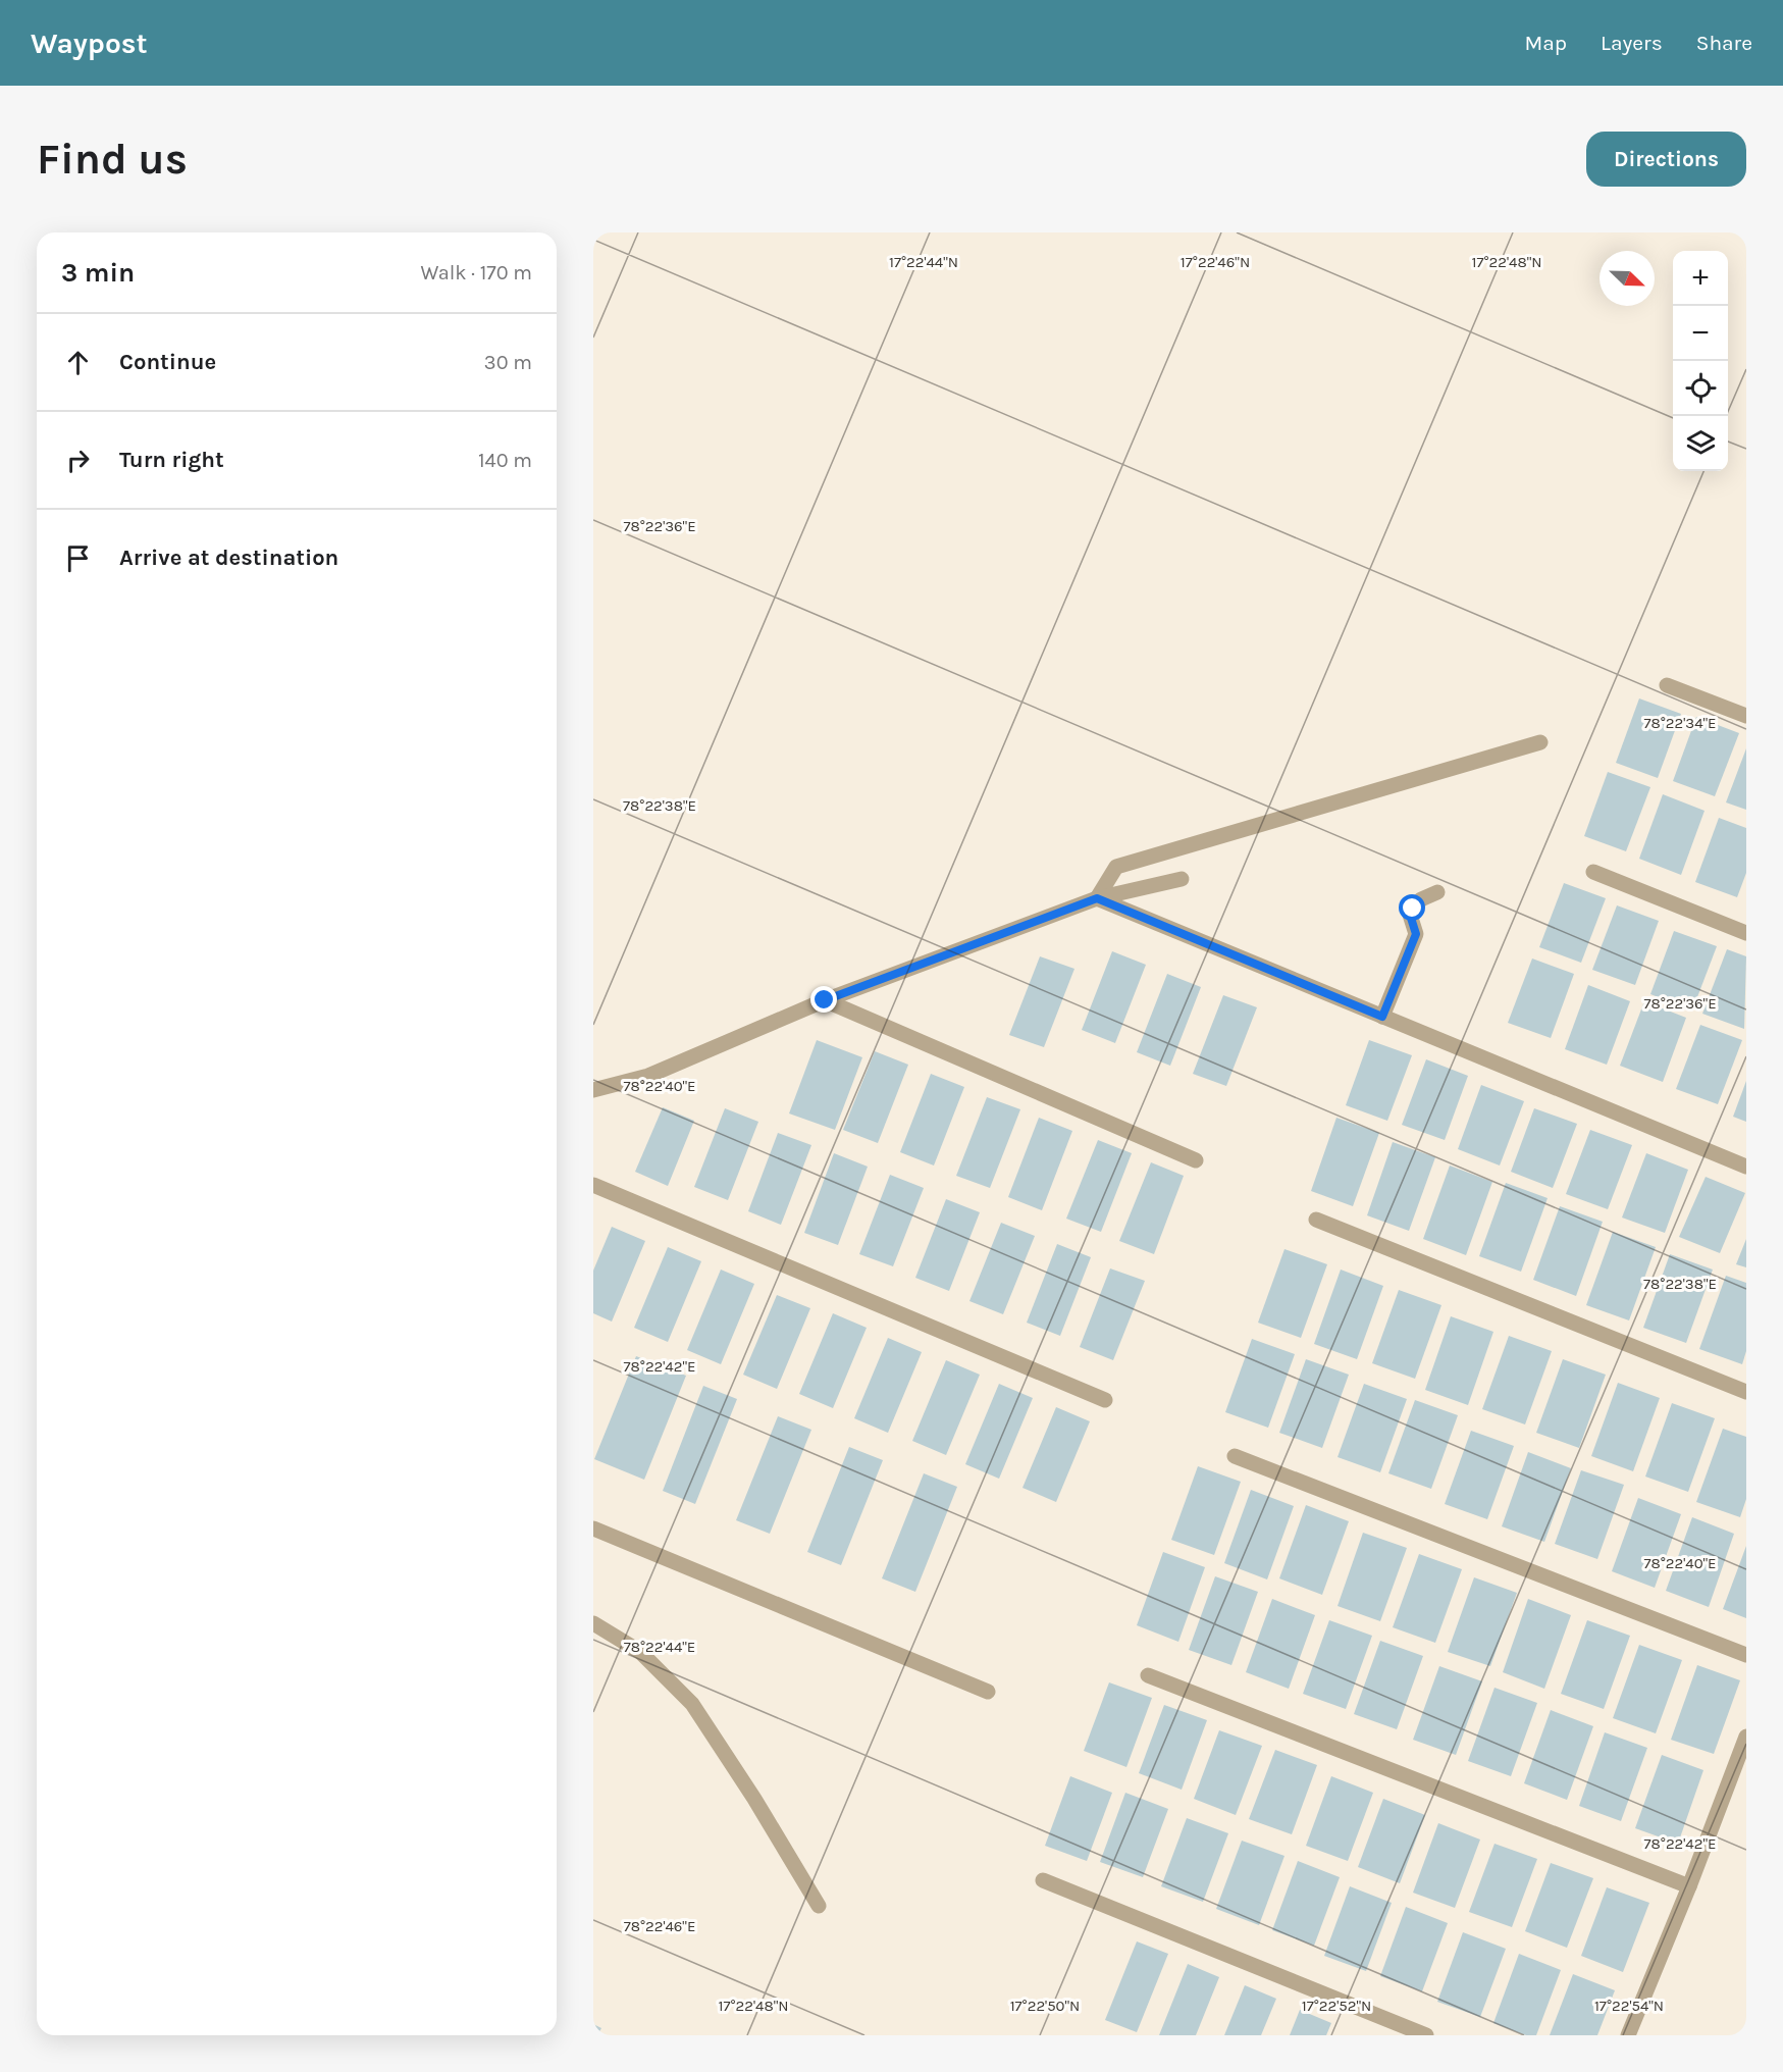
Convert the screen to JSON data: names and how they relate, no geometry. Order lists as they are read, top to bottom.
{
  "north": "bottom right",
  "page": {
    "header": "Waypost",
    "nav": ["Map", "Layers", "Share"],
    "buttons": "Directions",
    "title": "Find us",
    "heading": ["3 min", "Walk · 170 m"],
    "map_buttons": ["+", "−"],
    "list": [
      ["Continue", "30 m"],
      ["Turn right", "140 m"],
      "Arrive at destination"
    ]
  },
  "coordinates": [
    "17°22'44\"N",
    "17°22'46\"N",
    "17°22'48\"N",
    "78°22'36\"E",
    "78°22'34\"E",
    "78°22'38\"E",
    "78°22'40\"E",
    "78°22'42\"E",
    "78°22'44\"E",
    "78°22'46\"E",
    "17°22'50\"N",
    "17°22'52\"N",
    "17°22'54\"N"
  ]
}
